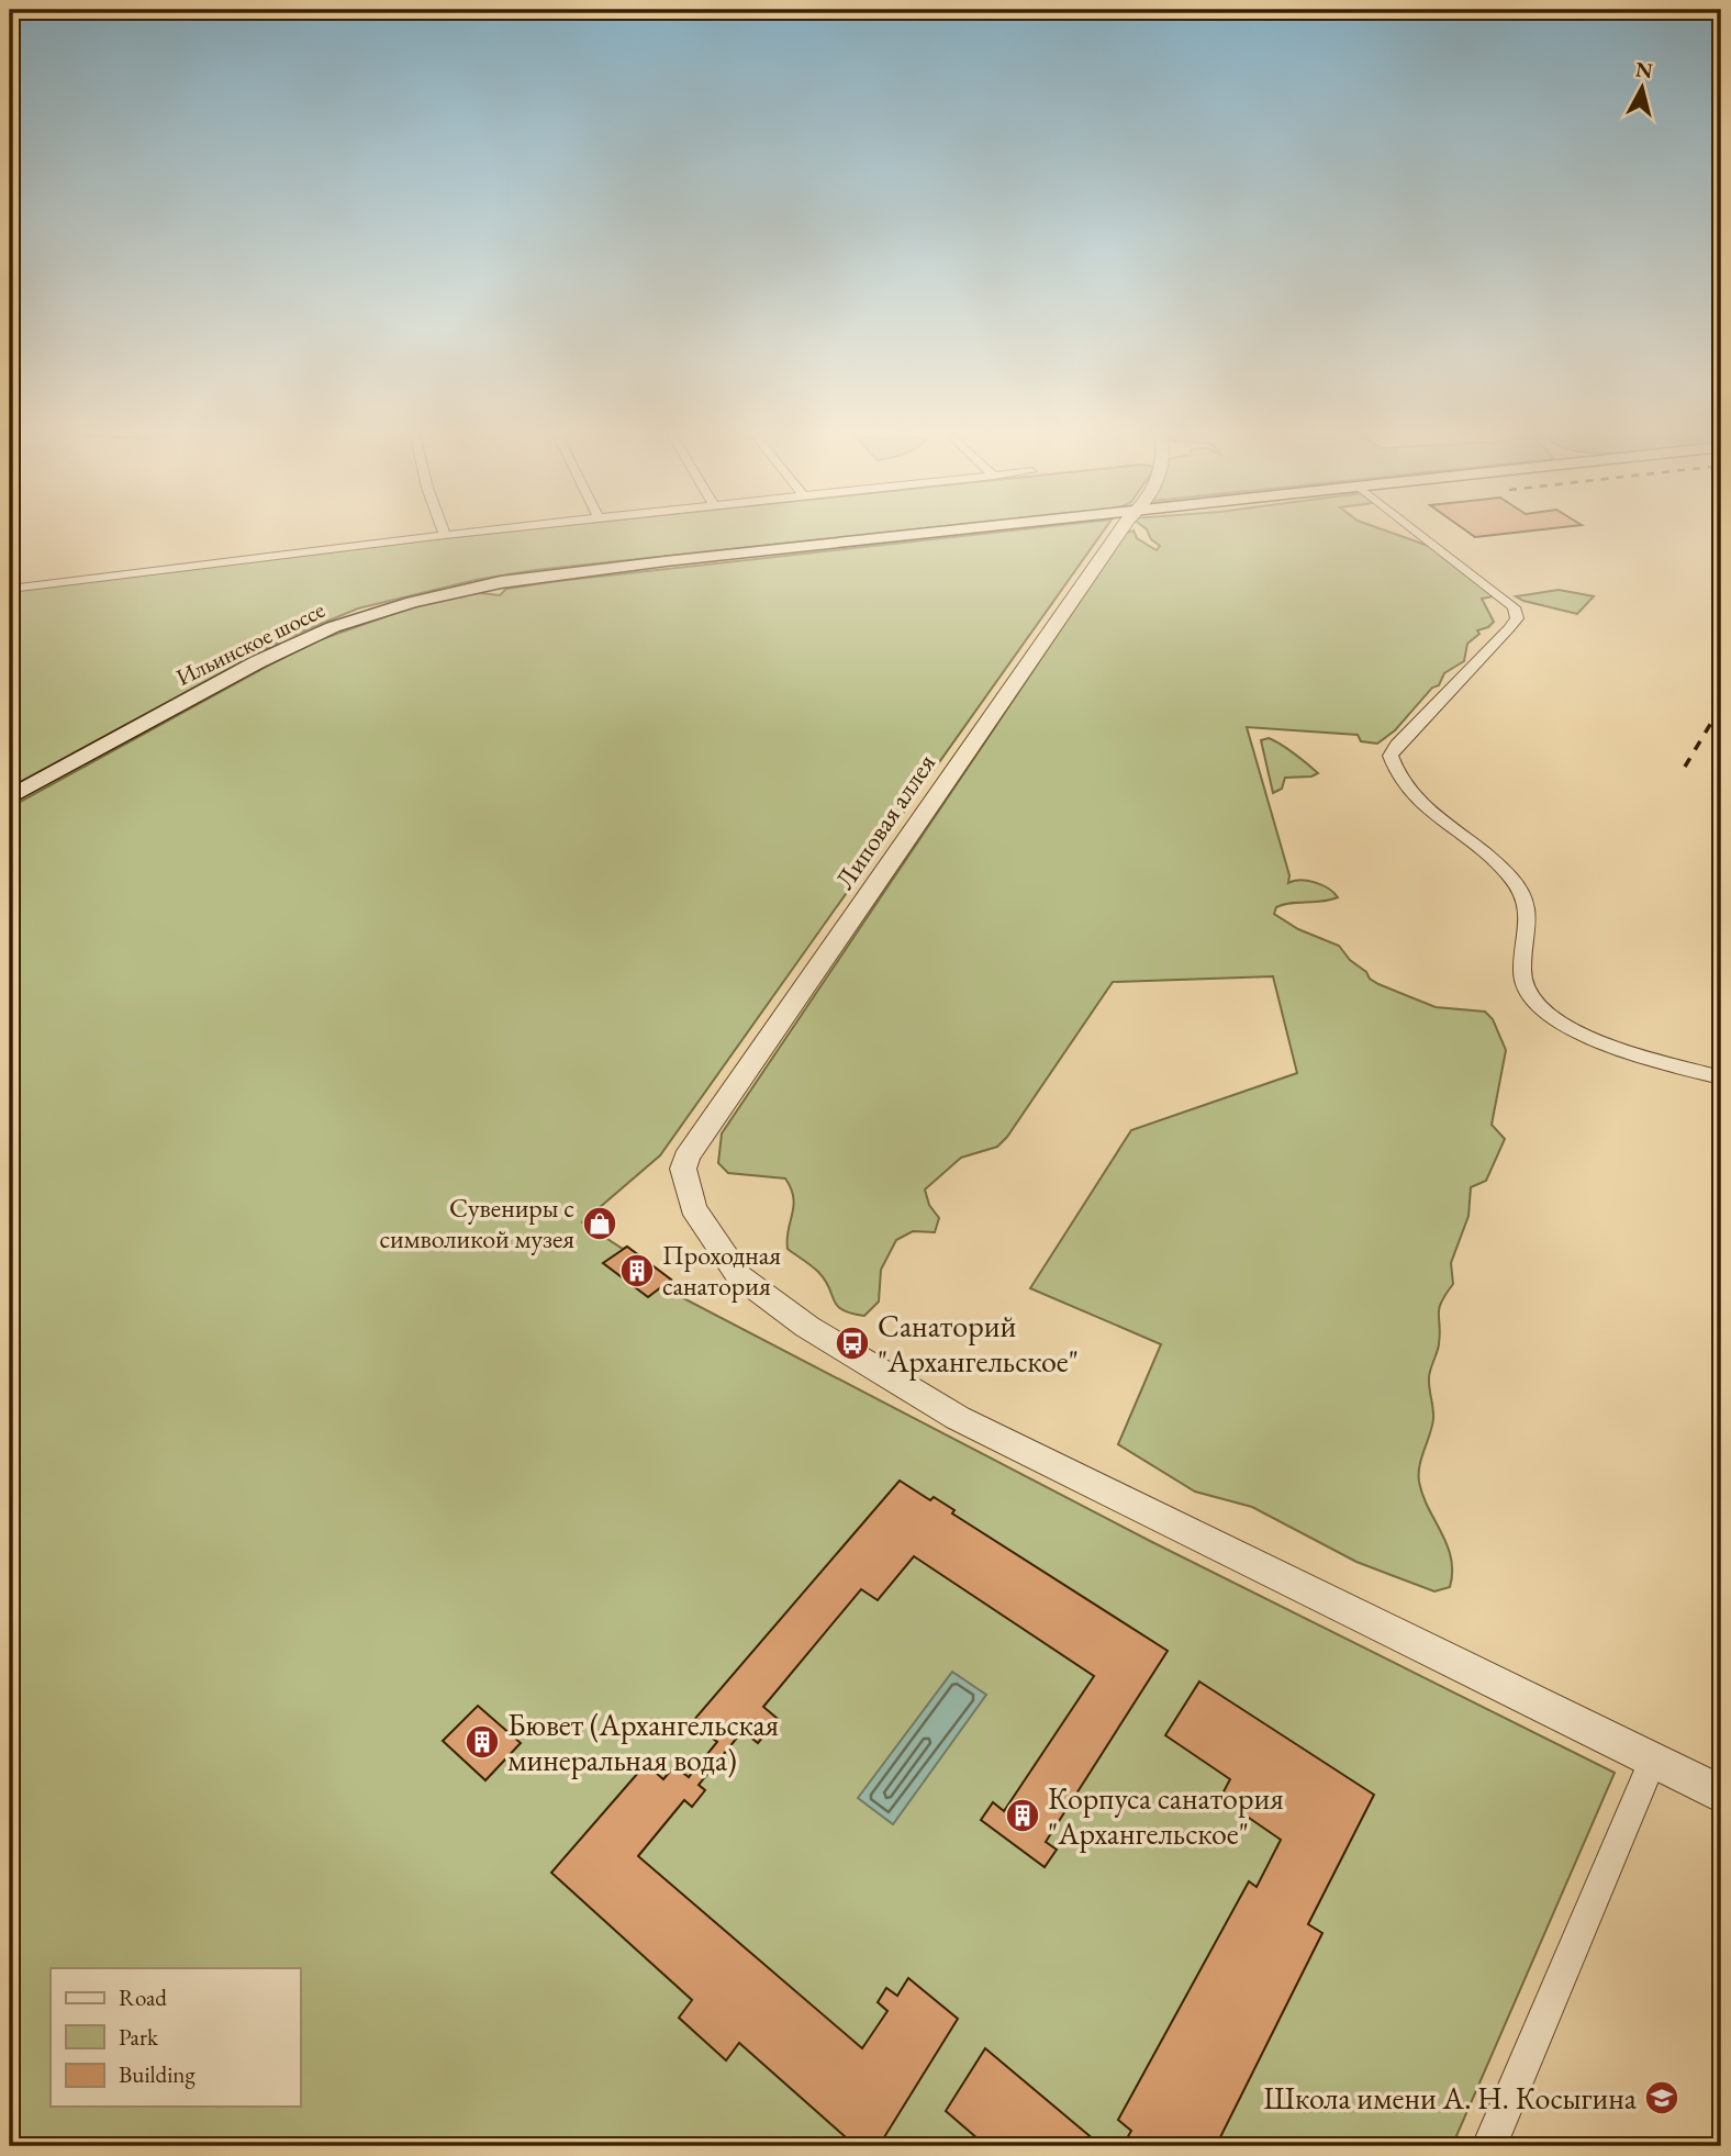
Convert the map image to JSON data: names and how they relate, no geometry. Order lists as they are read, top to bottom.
{
  "streets": {
    "main road": ["Ильинское шоссе"],
    "street": ["Липовая аллея"]
  },
  "places": {
    "shop": ["Сувениры с символикой музея"],
    "building": ["Проходная санатория", "Бювет (Архангельская минеральная вода)", "Корпуса санатория \"Архангельское\""],
    "bus stop": ["Санаторий \"Архангельское\""],
    "school or university": ["Школа имени А. Н. Косыгина"]
  },
  "legend": ["Road", "Park", "Building"],
  "north": "top"
}
